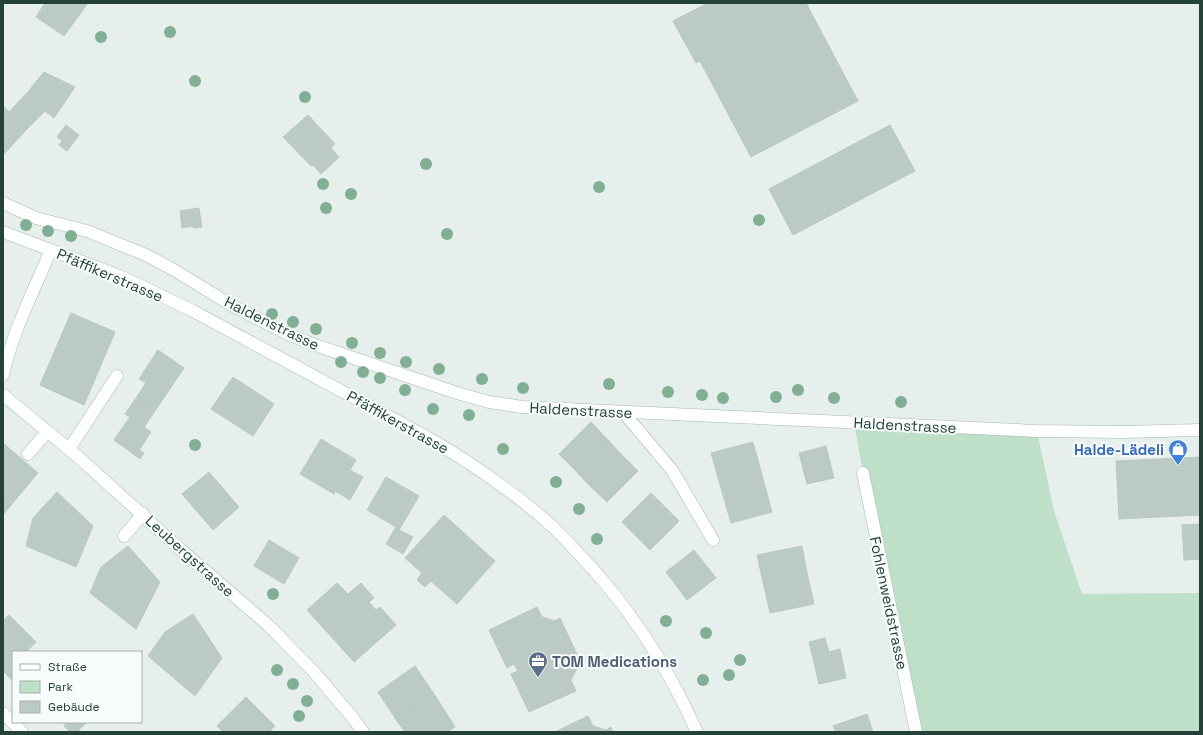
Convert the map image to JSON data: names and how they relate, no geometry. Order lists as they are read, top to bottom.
{
  "streets": {
    "street": [
      "Pfäffikerstrasse",
      "Haldenstrasse",
      "Leubergstrasse",
      "Fohlenweidstrasse"
    ]
  },
  "places": {
    "shop": ["Halde-Lädeli"],
    "office": ["TOM Medications"]
  },
  "legend": ["Straße", "Park", "Gebäude"]
}
